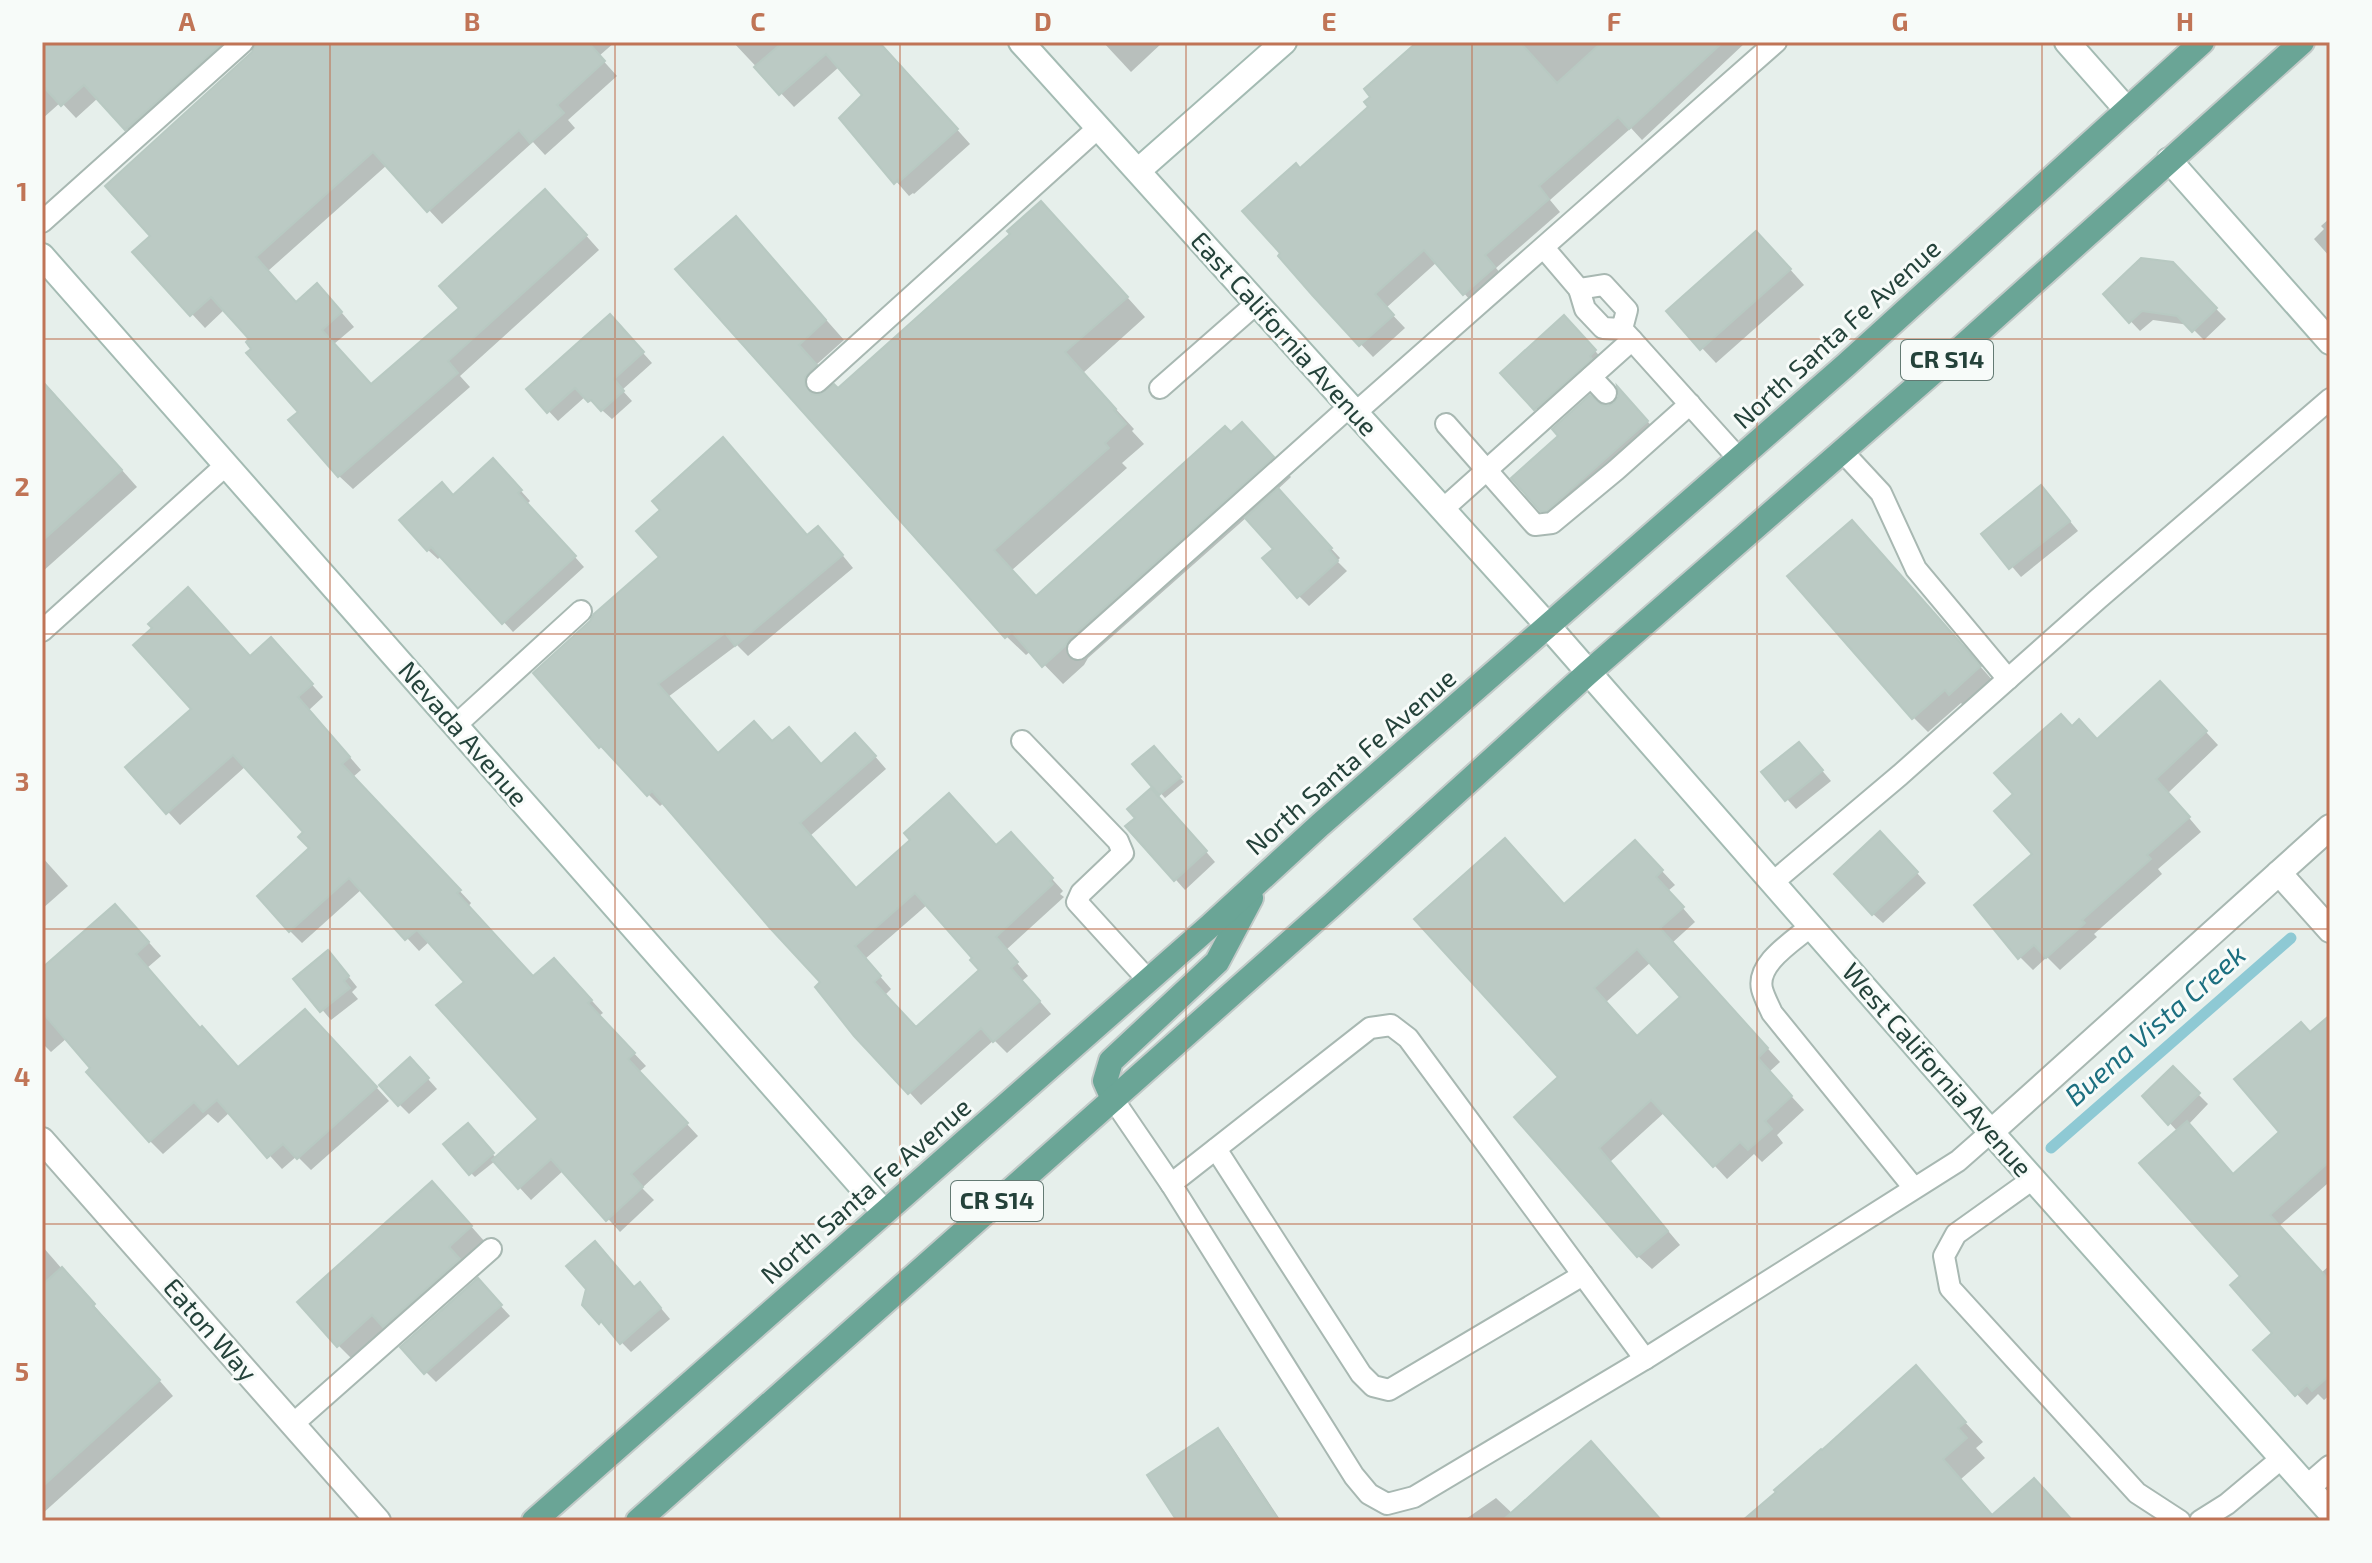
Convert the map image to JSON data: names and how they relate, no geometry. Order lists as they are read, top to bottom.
{
  "streets": {
    "main road": ["North Santa Fe Avenue", "CR S14"],
    "street": [
      "East California Avenue",
      "Nevada Avenue",
      "West California Avenue",
      "Eaton Way"
    ]
  },
  "crossings": [
    ["East California Avenue", "North Santa Fe Avenue"],
    ["East California Avenue", "West California Avenue"],
    ["North Santa Fe Avenue", "Nevada Avenue"],
    ["North Santa Fe Avenue", "West California Avenue"],
    ["CR S14", "West California Avenue"]
  ],
  "water": ["Buena Vista Creek"],
  "grid": {
    "columns": [
      "A",
      "B",
      "C",
      "D",
      "E",
      "F",
      "G",
      "H"
    ],
    "rows": [
      "1",
      "2",
      "3",
      "4",
      "5"
    ]
  }
}
